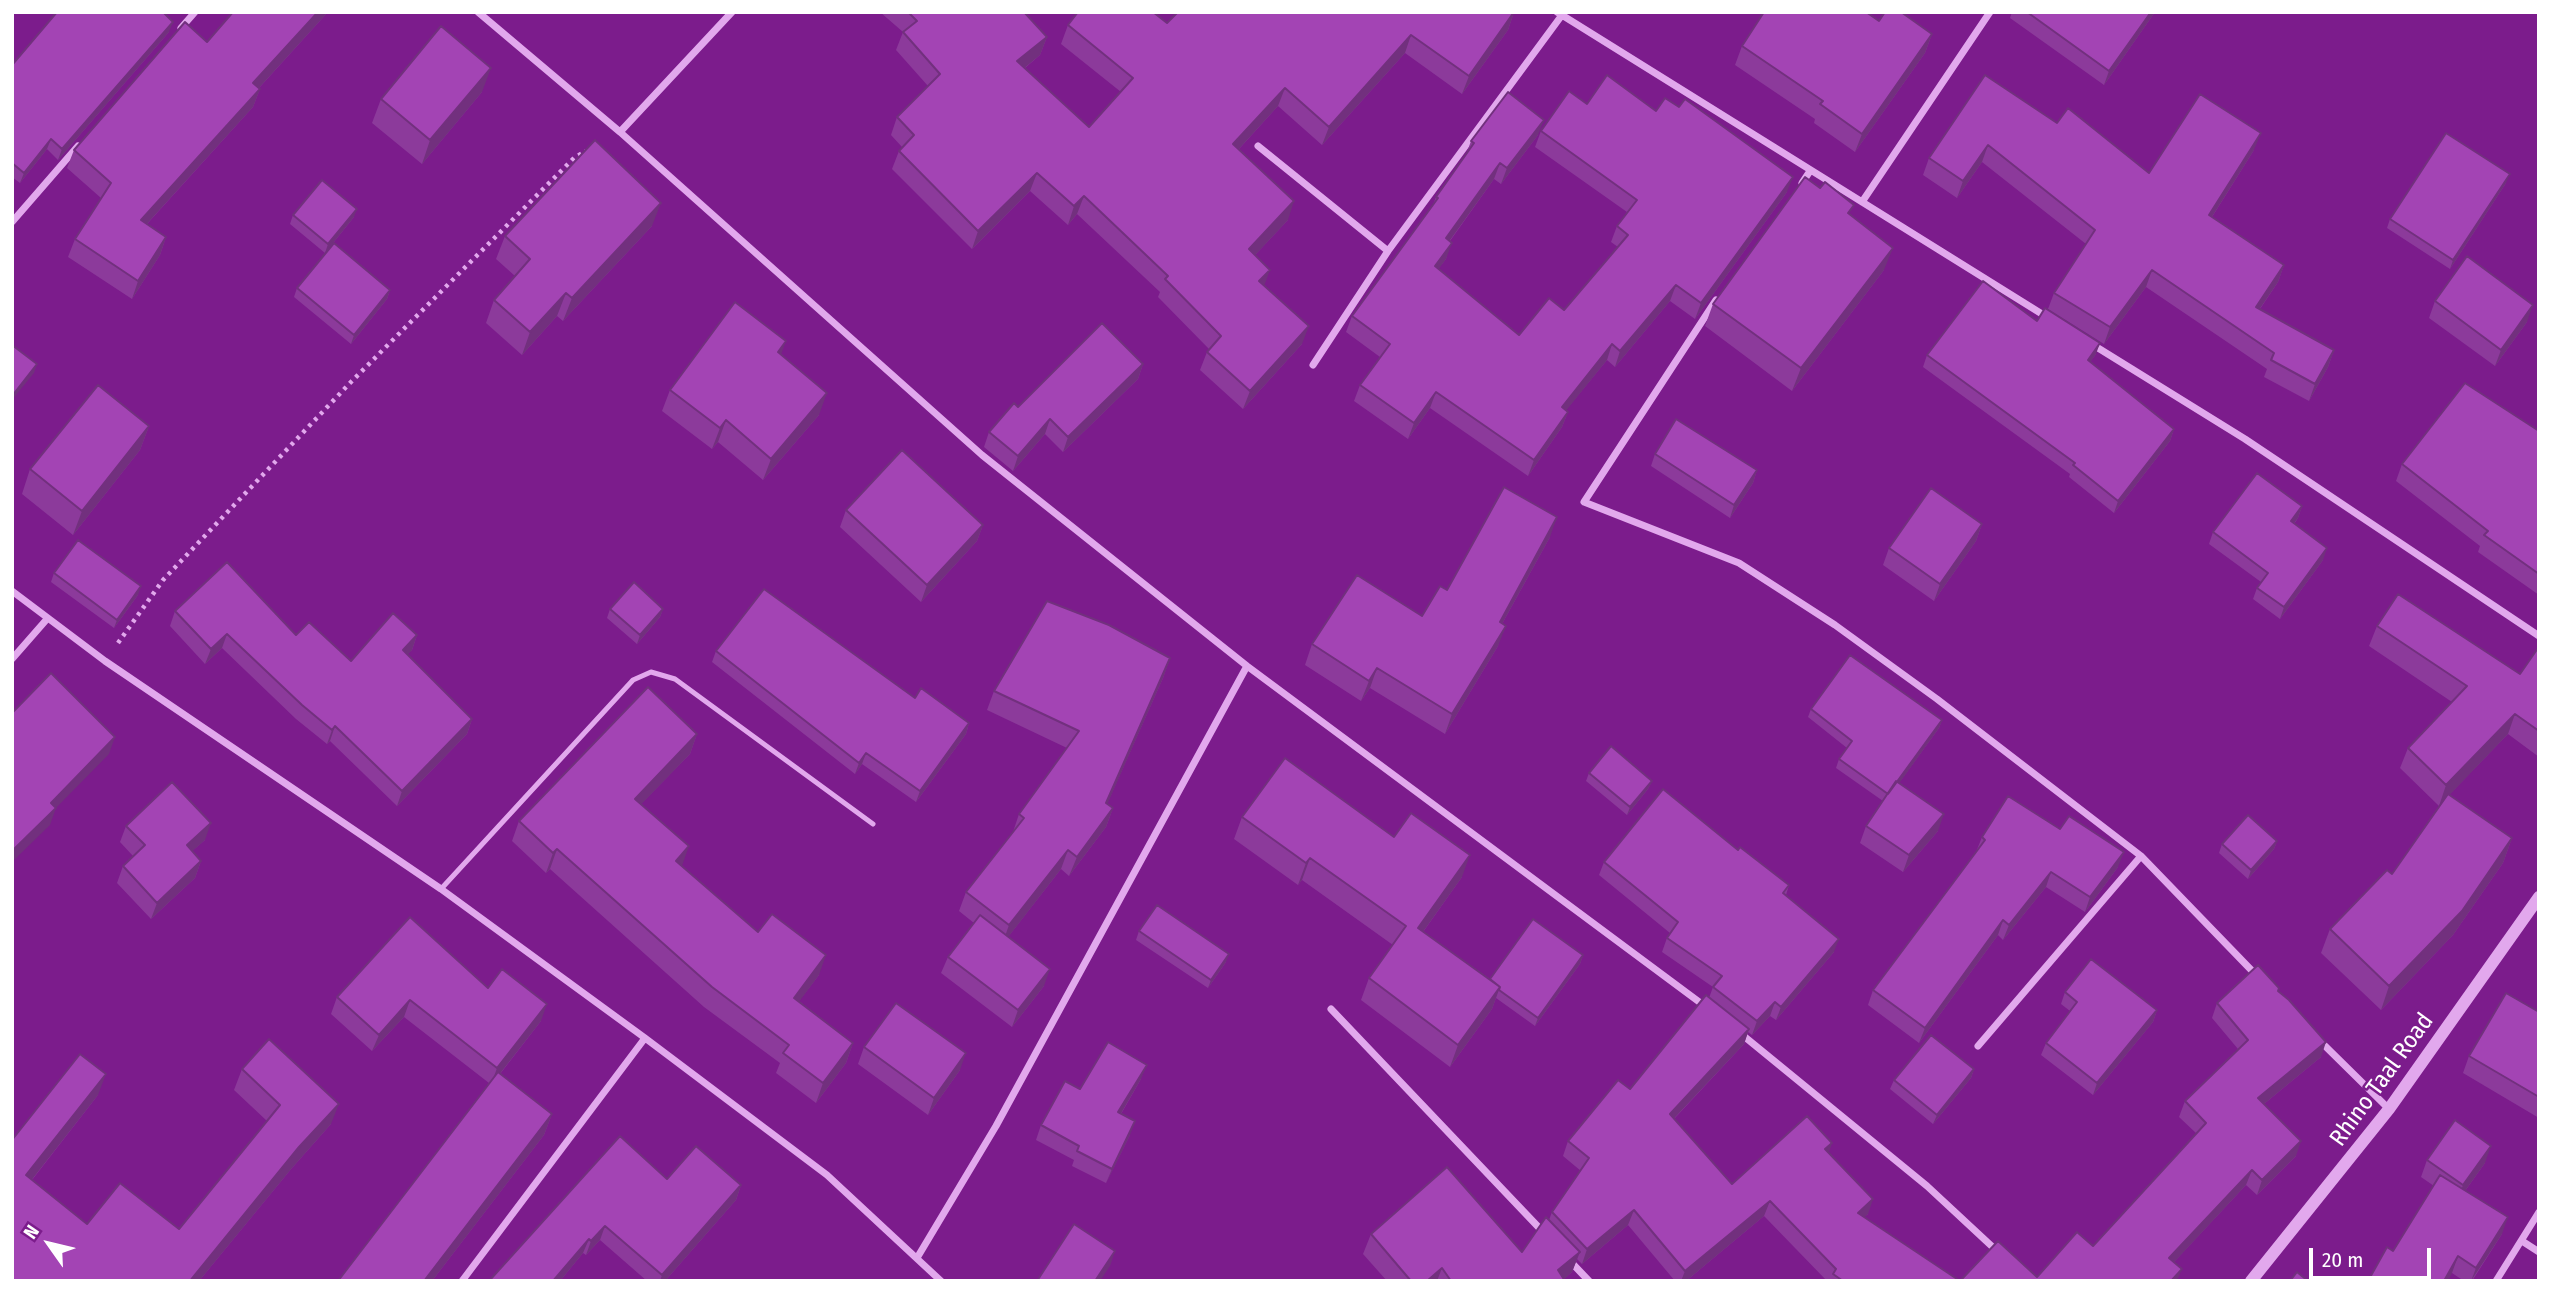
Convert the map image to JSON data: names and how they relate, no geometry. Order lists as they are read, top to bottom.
{
  "streets": {
    "street": ["Rhino Taal Road"]
  },
  "scale_bar": "20 m",
  "north": "top left"
}
